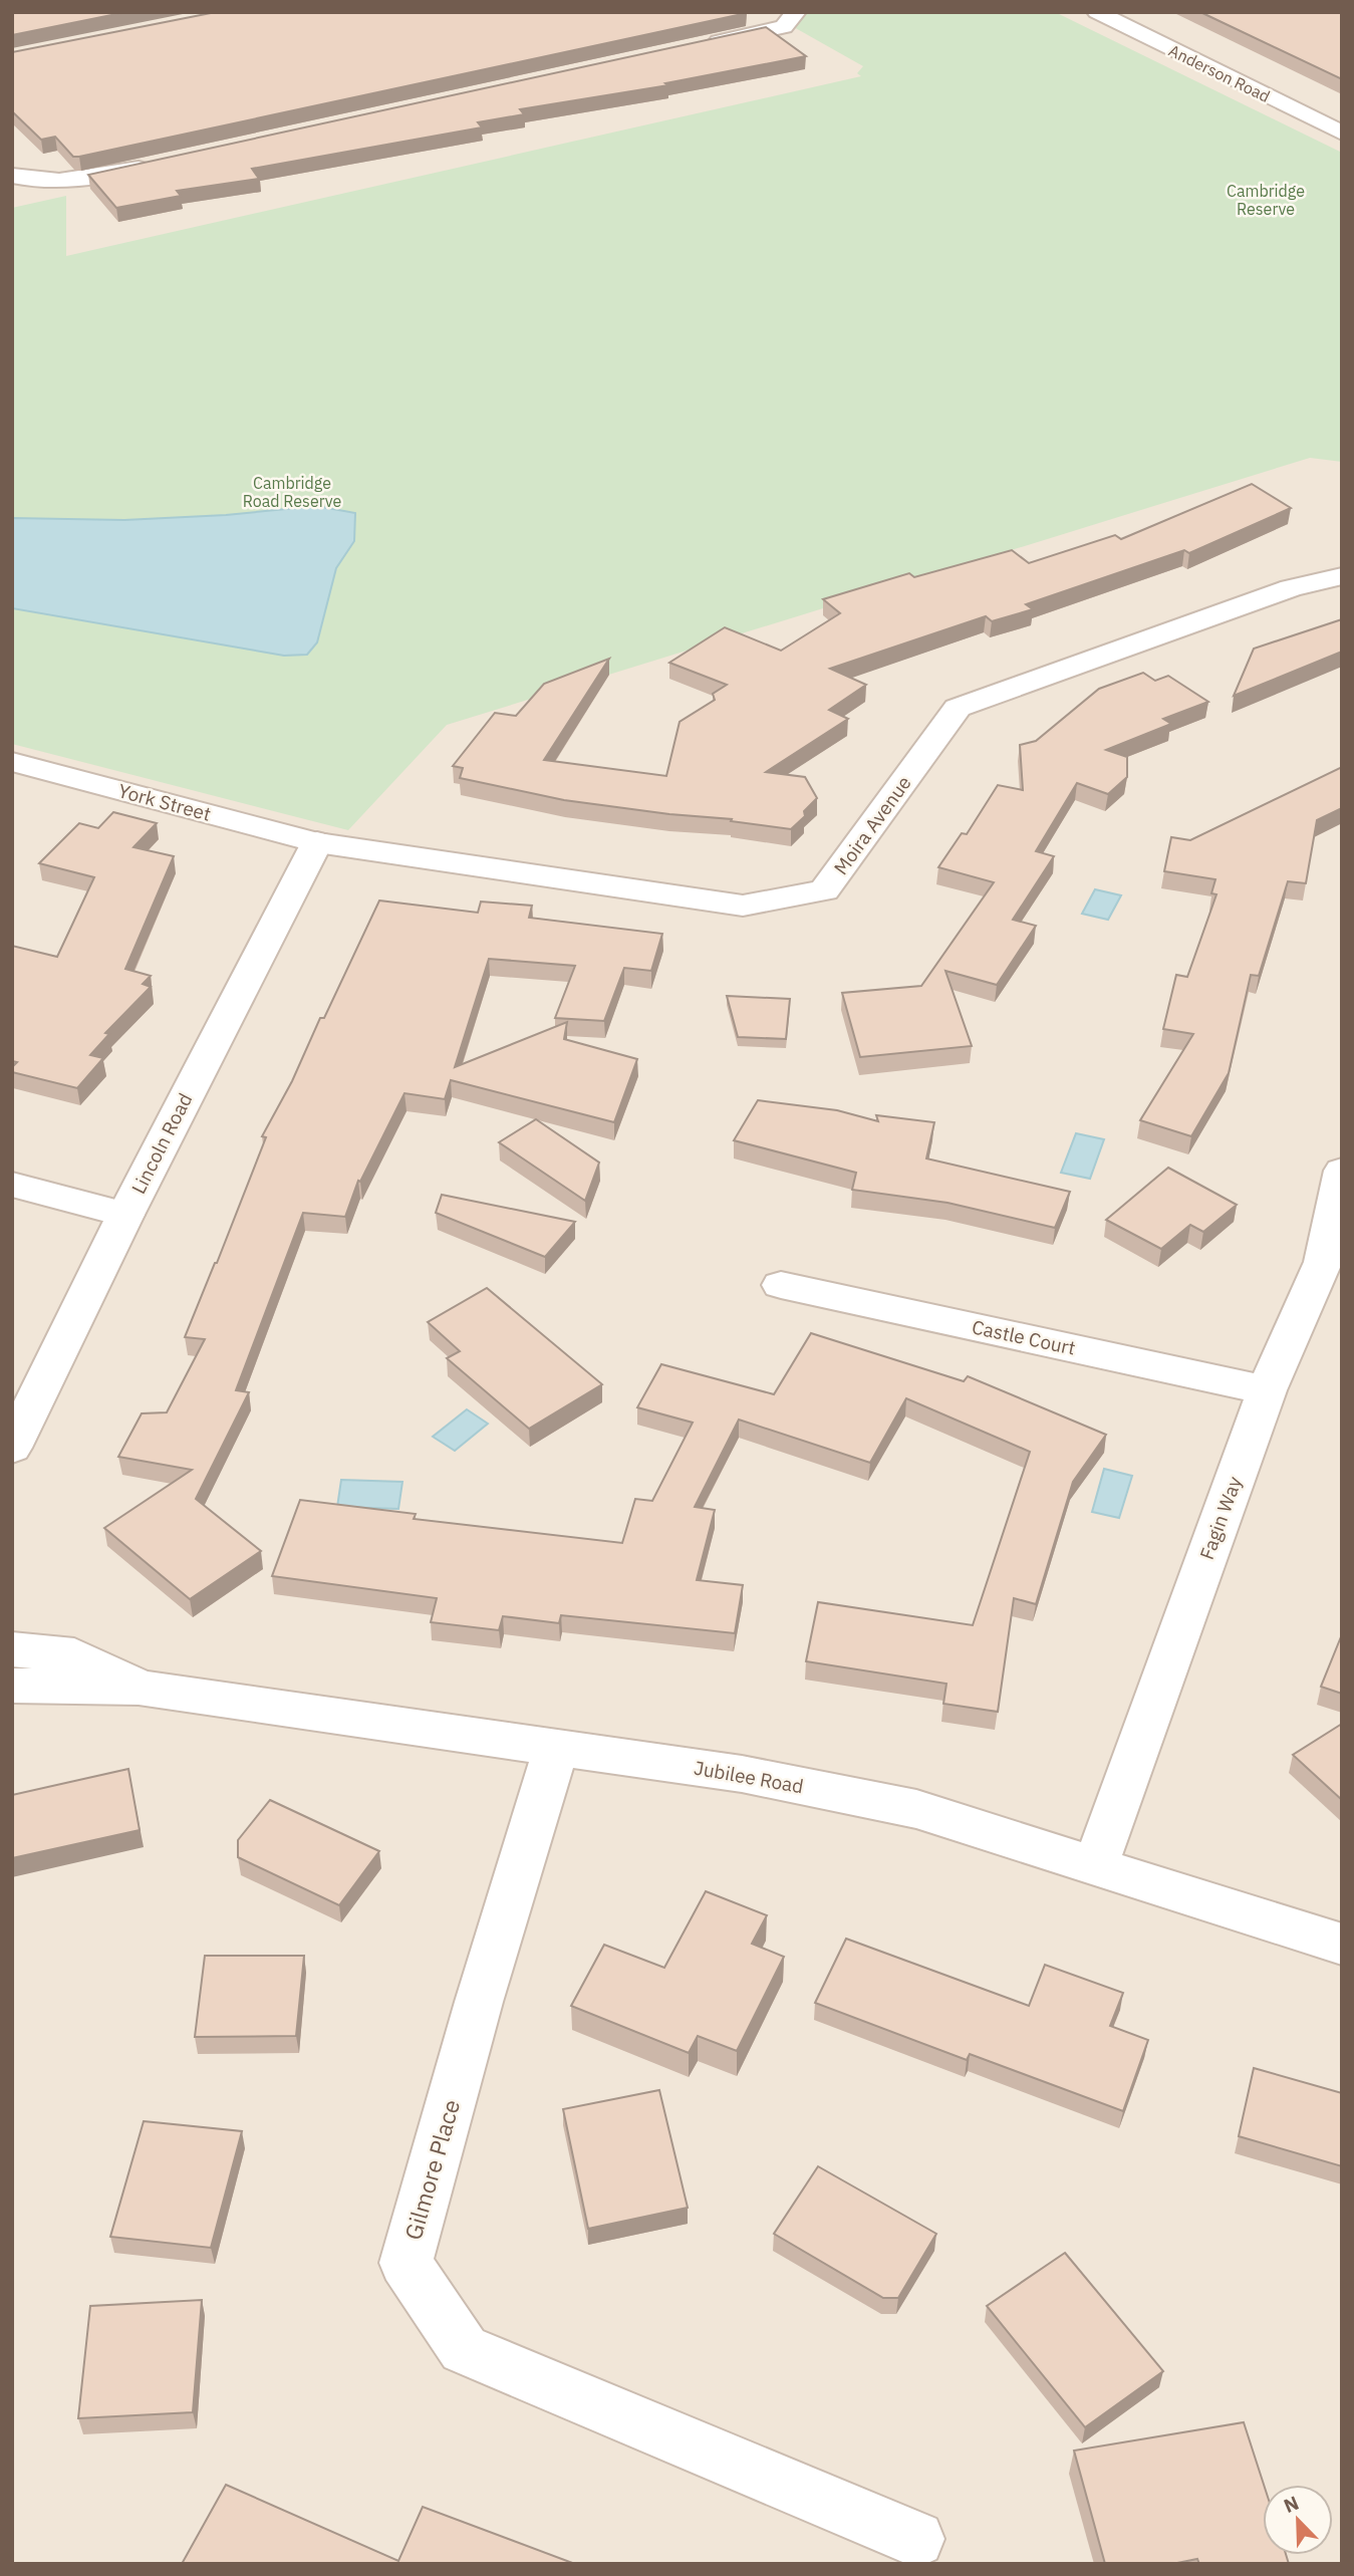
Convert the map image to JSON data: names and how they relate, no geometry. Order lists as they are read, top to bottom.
{
  "streets": {
    "street": [
      "Anderson Road",
      "York Street",
      "Moira Avenue",
      "Lincoln Road",
      "Castle Court",
      "Fagin Way",
      "Jubilee Road",
      "Gilmore Place"
    ]
  },
  "crossings": [
    ["York Street", "Moira Avenue"],
    ["York Street", "Lincoln Road"],
    ["Moira Avenue", "Lincoln Road"],
    ["Castle Court", "Fagin Way"],
    ["Fagin Way", "Jubilee Road"],
    ["Jubilee Road", "Gilmore Place"]
  ],
  "parks": ["Cambridge Reserve", "Cambridge Road Reserve"],
  "north": "top left"
}
